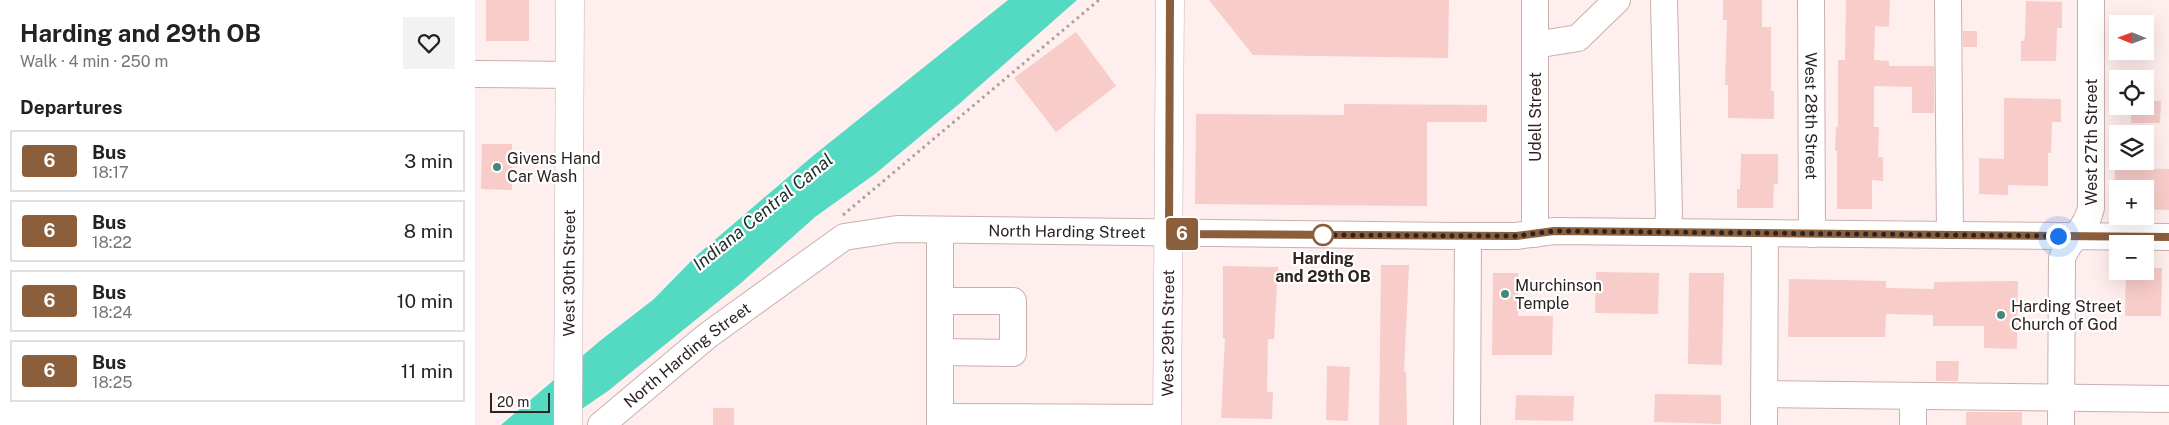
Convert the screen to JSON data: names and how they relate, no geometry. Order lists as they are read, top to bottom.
{
  "streets": {
    "main road": ["West 30th Street", "West 29th Street"],
    "street": [
      "Udell Street",
      "West 28th Street",
      "West 27th Street",
      "North Harding Street"
    ]
  },
  "crossings": [
    ["Udell Street", "North Harding Street"],
    ["West 28th Street", "North Harding Street"],
    ["West 27th Street", "North Harding Street"],
    ["North Harding Street", "West 29th Street"]
  ],
  "water": ["Indiana Central Canal"],
  "places": [
    "Givens Hand Car Wash",
    "Harding and 29th OB",
    "Murchinson Temple",
    "Harding Street Church of God"
  ],
  "lines": ["bus line 6"],
  "scale_bar": "20 m",
  "north": "left",
  "page": {
    "heading": [
      ["Harding and 29th OB", "Walk · 4 min · 250 m"],
      "Departures"
    ],
    "on_map": "6",
    "map_buttons": ["+", "−"],
    "list": [
      {
        "mark": "6",
        "name": "Bus",
        "note": "18:17",
        "value": "3 min"
      },
      {
        "mark": "6",
        "name": "Bus",
        "note": "18:22",
        "value": "8 min"
      },
      {
        "mark": "6",
        "name": "Bus",
        "note": "18:24",
        "value": "10 min"
      },
      {
        "mark": "6",
        "name": "Bus",
        "note": "18:25",
        "value": "11 min"
      }
    ],
    "scale": "20 m"
  }
}
